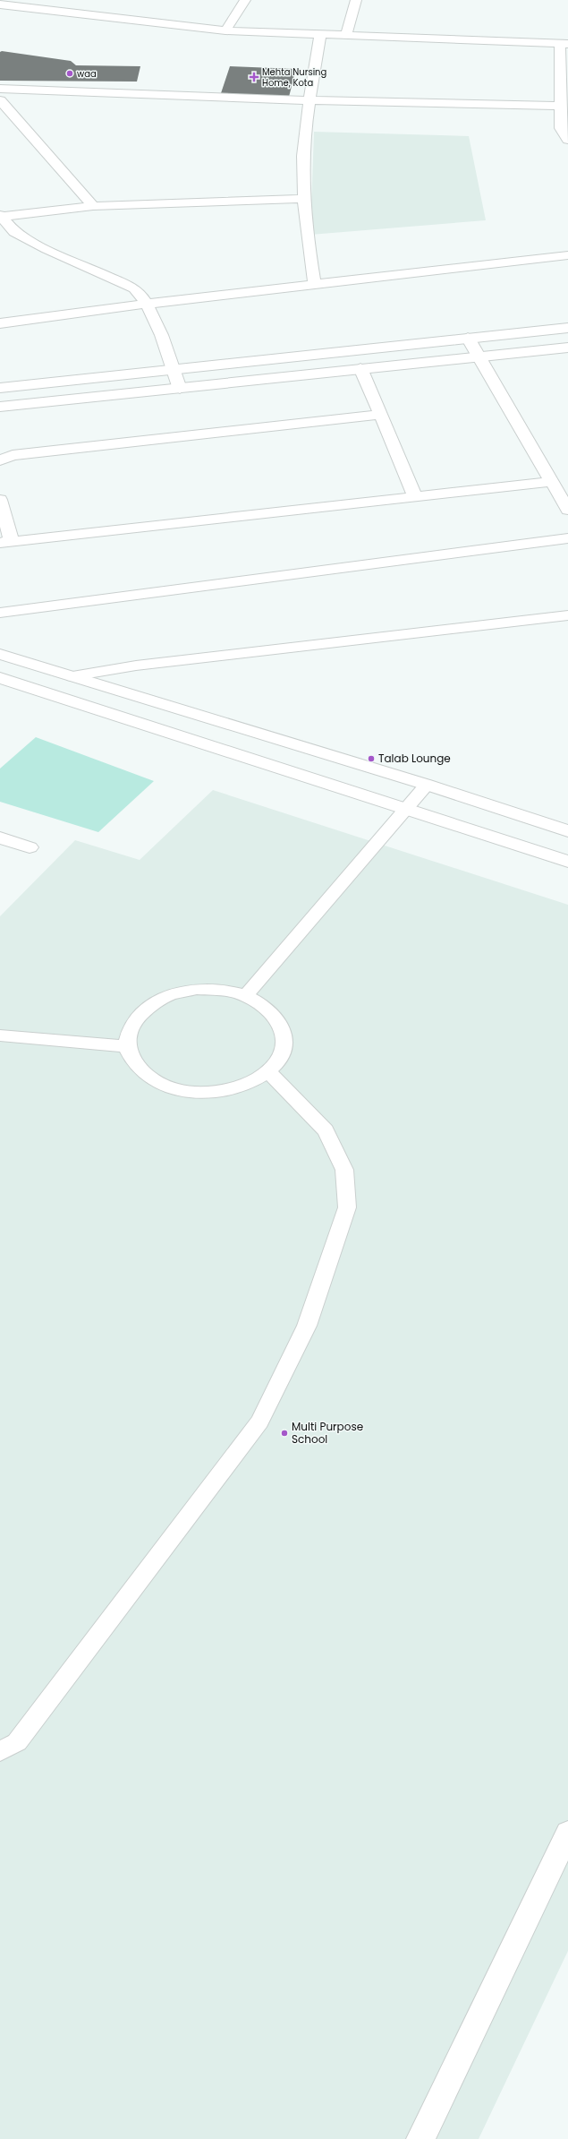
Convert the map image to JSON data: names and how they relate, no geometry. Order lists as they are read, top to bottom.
{
  "places": {
    "other": ["waa", "Talab Lounge", "Multi Purpose School"],
    "health": ["Mehta Nursing Home, Kota"]
  }
}
